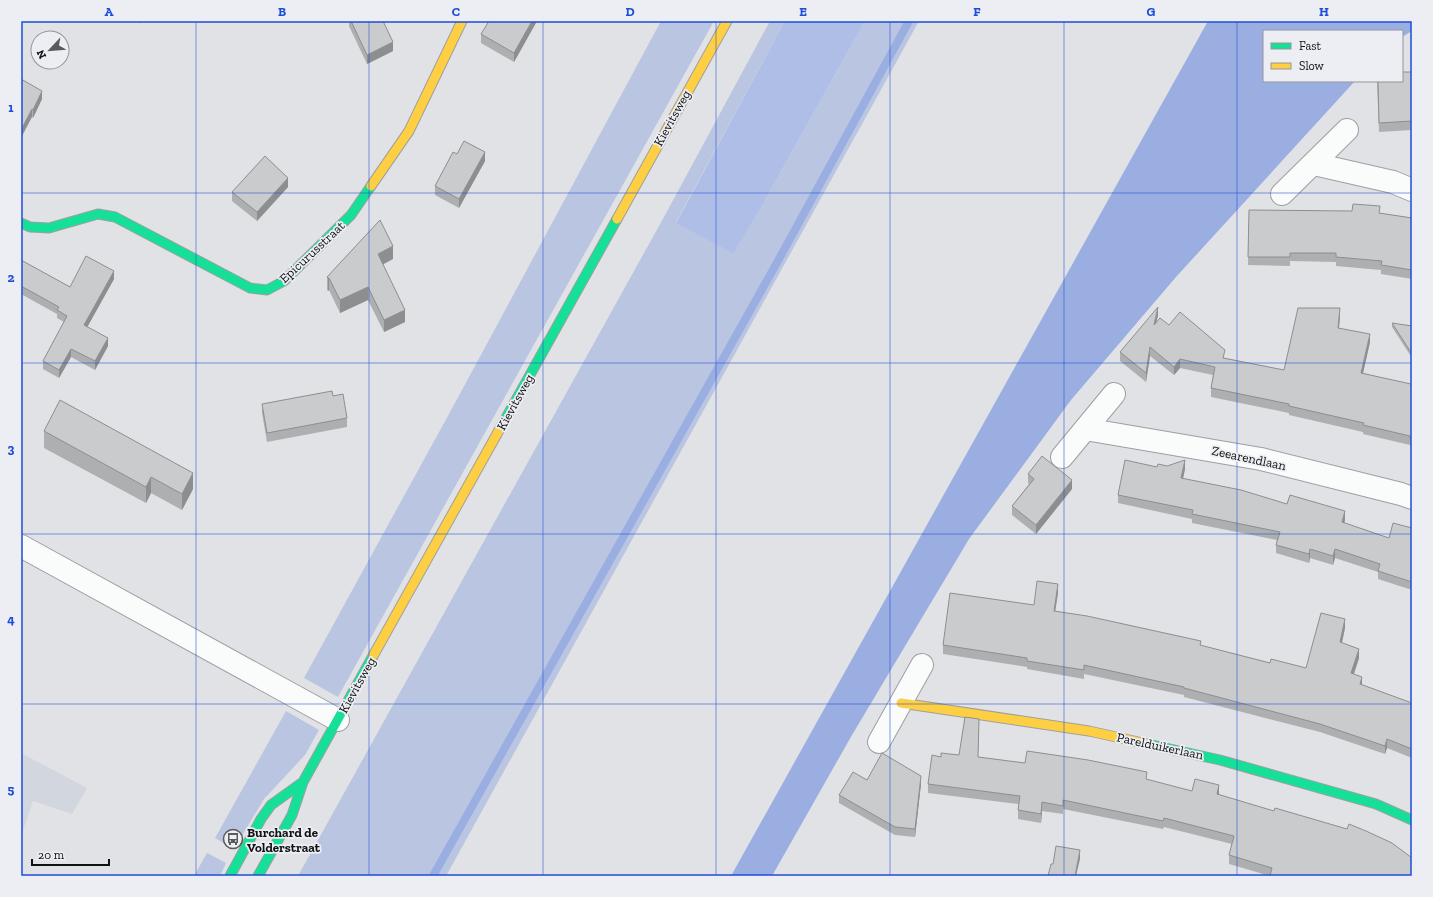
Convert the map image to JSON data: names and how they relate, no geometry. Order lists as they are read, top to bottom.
{
  "streets": {
    "street": [
      "Kievitsweg",
      "Epicurusstraat",
      "Zeearendlaan",
      "Parelduikerlaan"
    ]
  },
  "places": {
    "bus stop": ["Burchard de Volderstraat"]
  },
  "legend": ["Fast", "Slow"],
  "scale_bar": "20 m",
  "north": "bottom left",
  "grid": {
    "columns": [
      "A",
      "B",
      "C",
      "D",
      "E",
      "F",
      "G",
      "H"
    ],
    "rows": [
      "1",
      "2",
      "3",
      "4",
      "5"
    ]
  }
}
